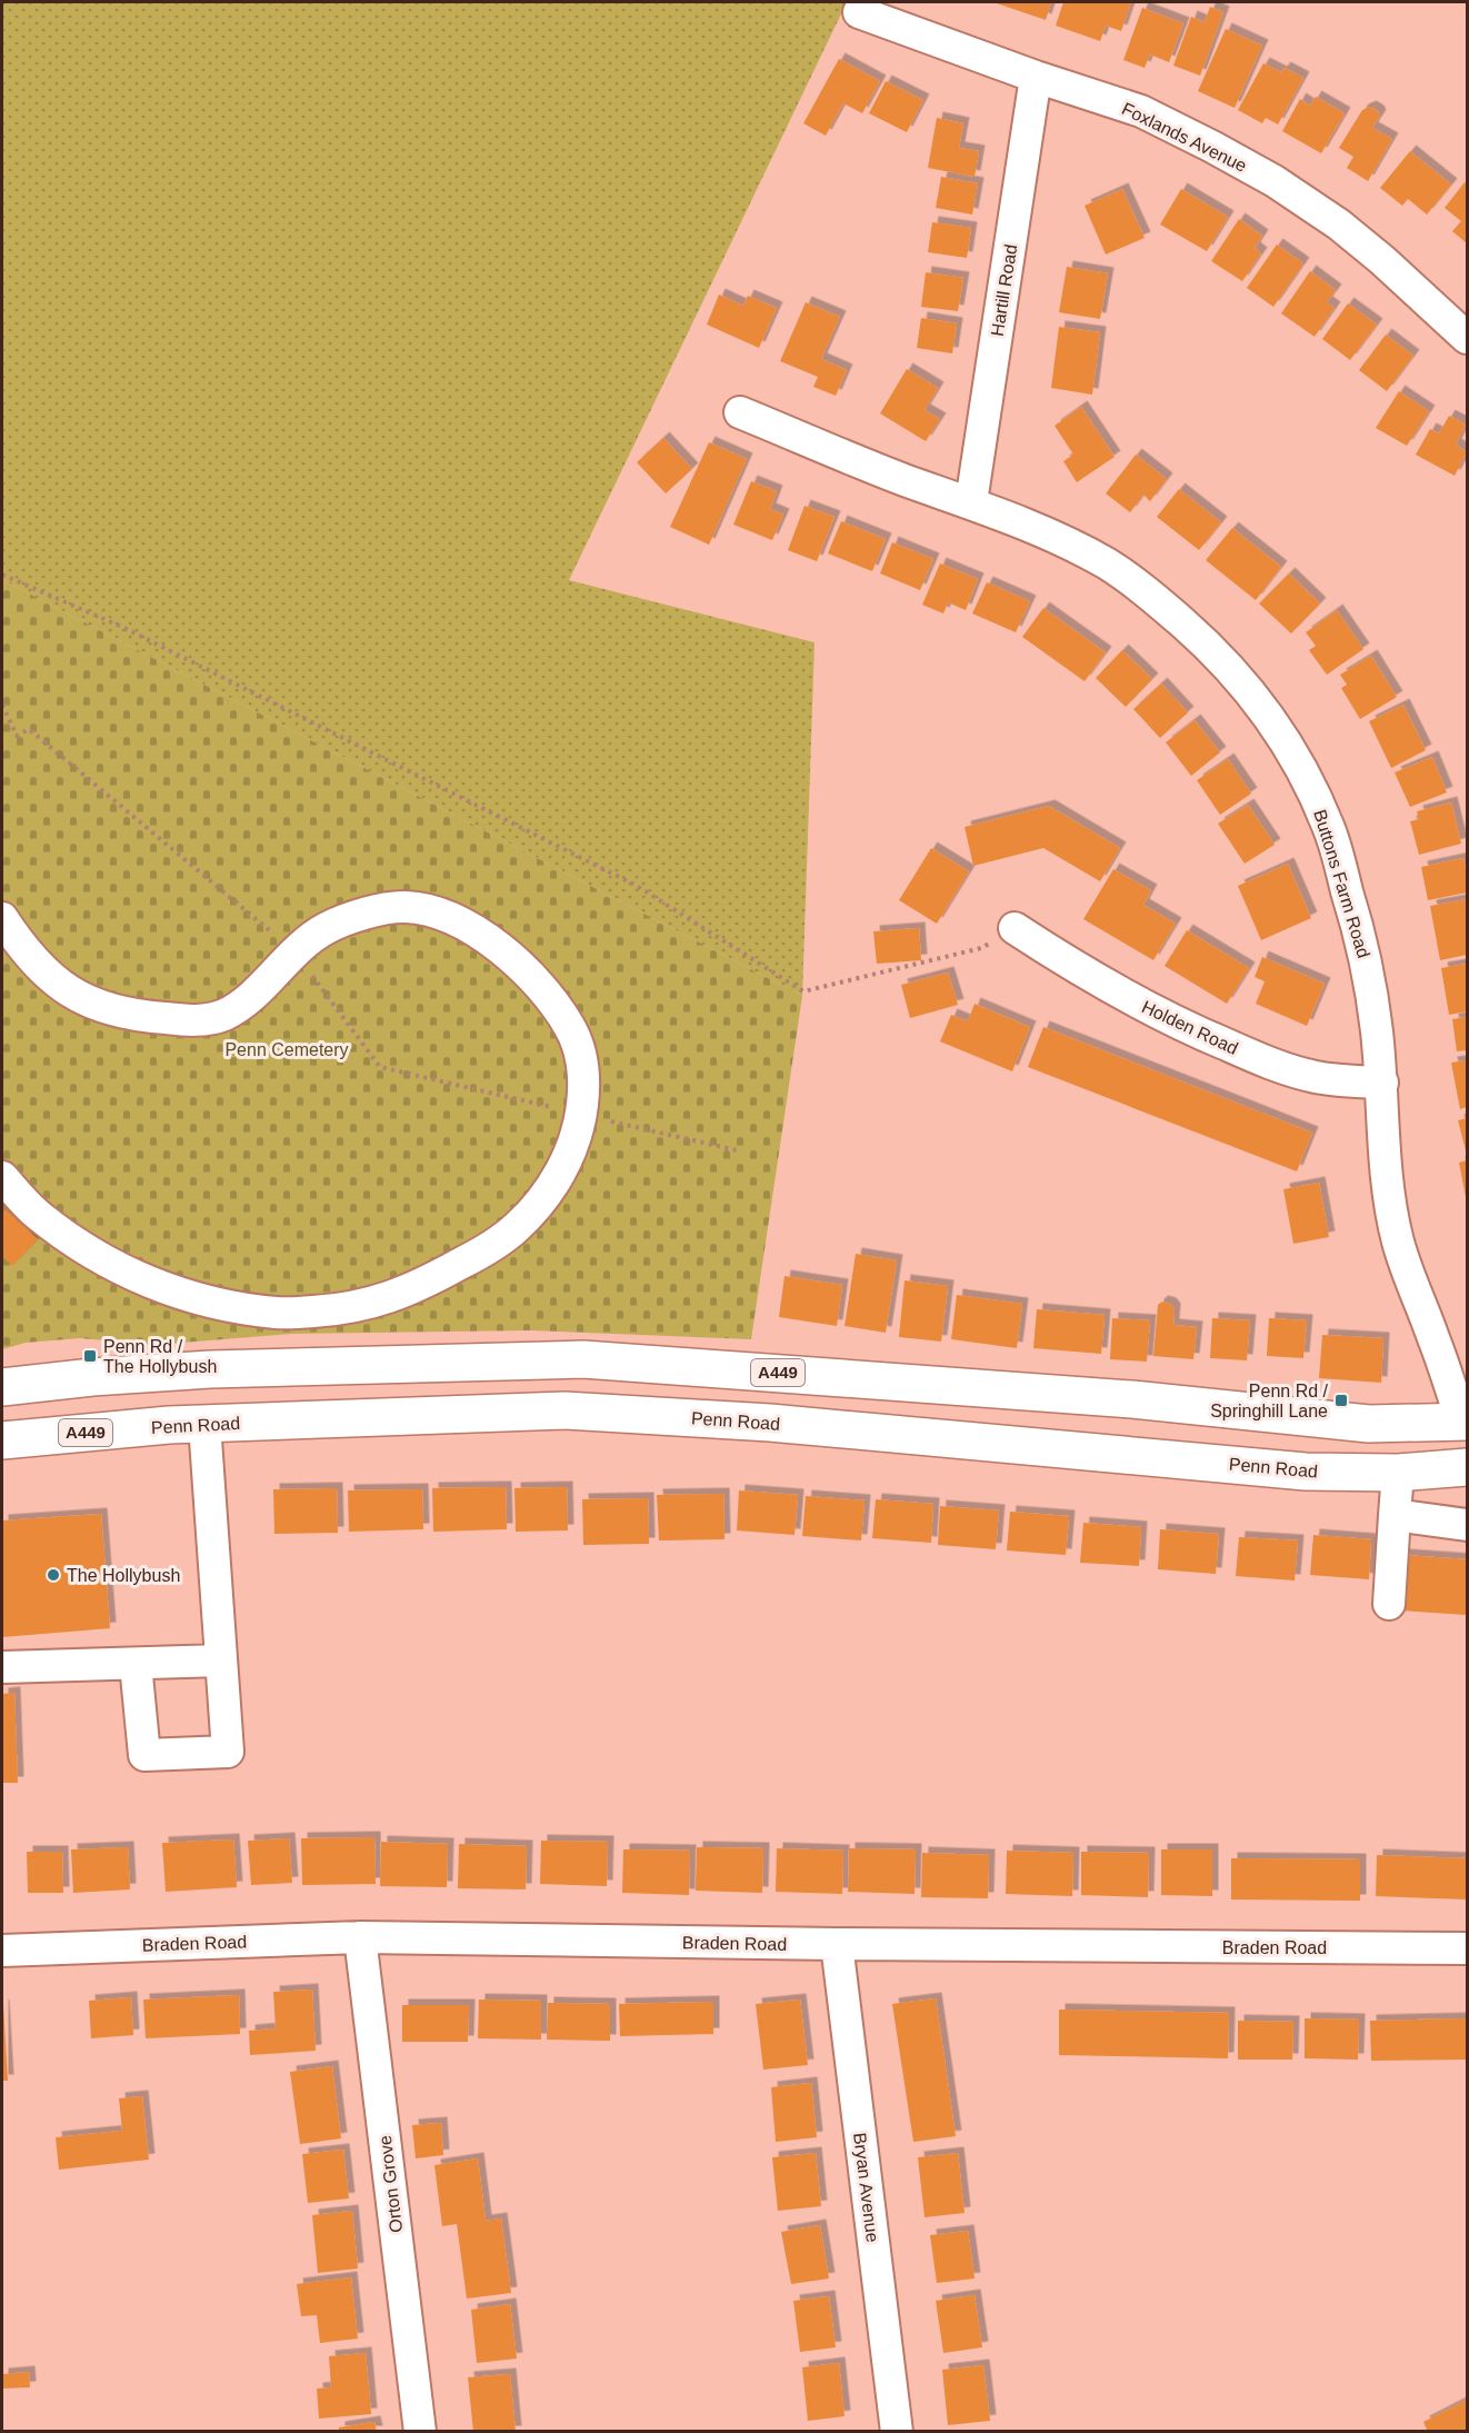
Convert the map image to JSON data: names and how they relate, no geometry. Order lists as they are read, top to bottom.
{
  "streets": {
    "highway": ["A449", "Penn Road"],
    "street": [
      "Foxlands Avenue",
      "Hartill Road",
      "Buttons Farm Road",
      "Holden Road",
      "Braden Road",
      "Orton Grove",
      "Bryan Avenue"
    ]
  },
  "crossings": [
    ["Foxlands Avenue", "Hartill Road"],
    ["Hartill Road", "Buttons Farm Road"],
    ["Buttons Farm Road", "Holden Road"],
    ["Buttons Farm Road", "A449"],
    ["Braden Road", "Orton Grove"],
    ["Braden Road", "Bryan Avenue"]
  ],
  "parks": ["Penn Cemetery"],
  "places": {
    "transit": ["Penn Rd / The Hollybush", "Penn Rd / Springhill Lane"],
    "other": ["The Hollybush"]
  }
}
